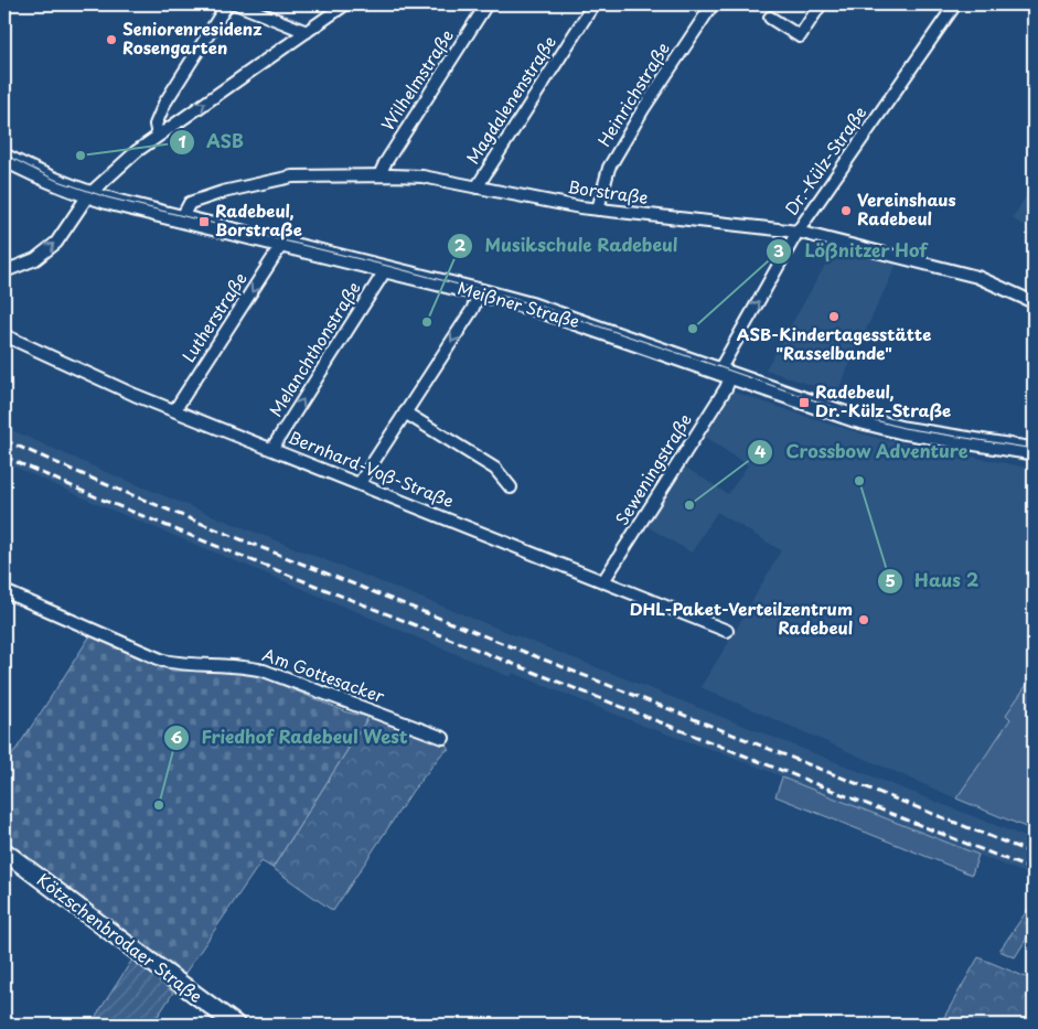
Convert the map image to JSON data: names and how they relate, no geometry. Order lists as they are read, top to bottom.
{
  "streets": {
    "main road": ["Meißner Straße", "Kötzschenbrodaer Straße"],
    "street": [
      "Wilhelmstraße",
      "Heinrichstraße",
      "Magdalenenstraße",
      "Dr.-Külz-Straße",
      "Borstraße",
      "Lutherstraße",
      "Melanchthonstraße",
      "Bernhard-Voß-Straße",
      "Seweningstraße",
      "Am Gottesacker"
    ]
  },
  "crossings": [
    ["Wilhelmstraße", "Borstraße"],
    ["Heinrichstraße", "Borstraße"],
    ["Magdalenenstraße", "Borstraße"],
    ["Dr.-Külz-Straße", "Borstraße"],
    ["Dr.-Külz-Straße", "Meißner Straße"],
    ["Dr.-Külz-Straße", "Seweningstraße"],
    ["Borstraße", "Meißner Straße"],
    ["Meißner Straße", "Lutherstraße"],
    ["Meißner Straße", "Melanchthonstraße"],
    ["Meißner Straße", "Seweningstraße"],
    ["Lutherstraße", "Bernhard-Voß-Straße"],
    ["Melanchthonstraße", "Bernhard-Voß-Straße"],
    ["Bernhard-Voß-Straße", "Seweningstraße"]
  ],
  "one_way": ["Dr.-Külz-Straße", "Lutherstraße"],
  "places": {
    "other": [
      "Seniorenresidenz Rosengarten",
      "ASB",
      "Vereinshaus Radebeul",
      "ASB-Kindertagesstätte \"Rasselbande\"",
      "Musikschule Radebeul",
      "Lößnitzer Hof",
      "Haus 2",
      "Crossbow Adventure",
      "DHL-Paket-Verteilzentrum Radebeul",
      "Friedhof Radebeul West"
    ],
    "transit": ["Radebeul, Borstraße", "Radebeul, Dr.-Külz-Straße"]
  }
}
